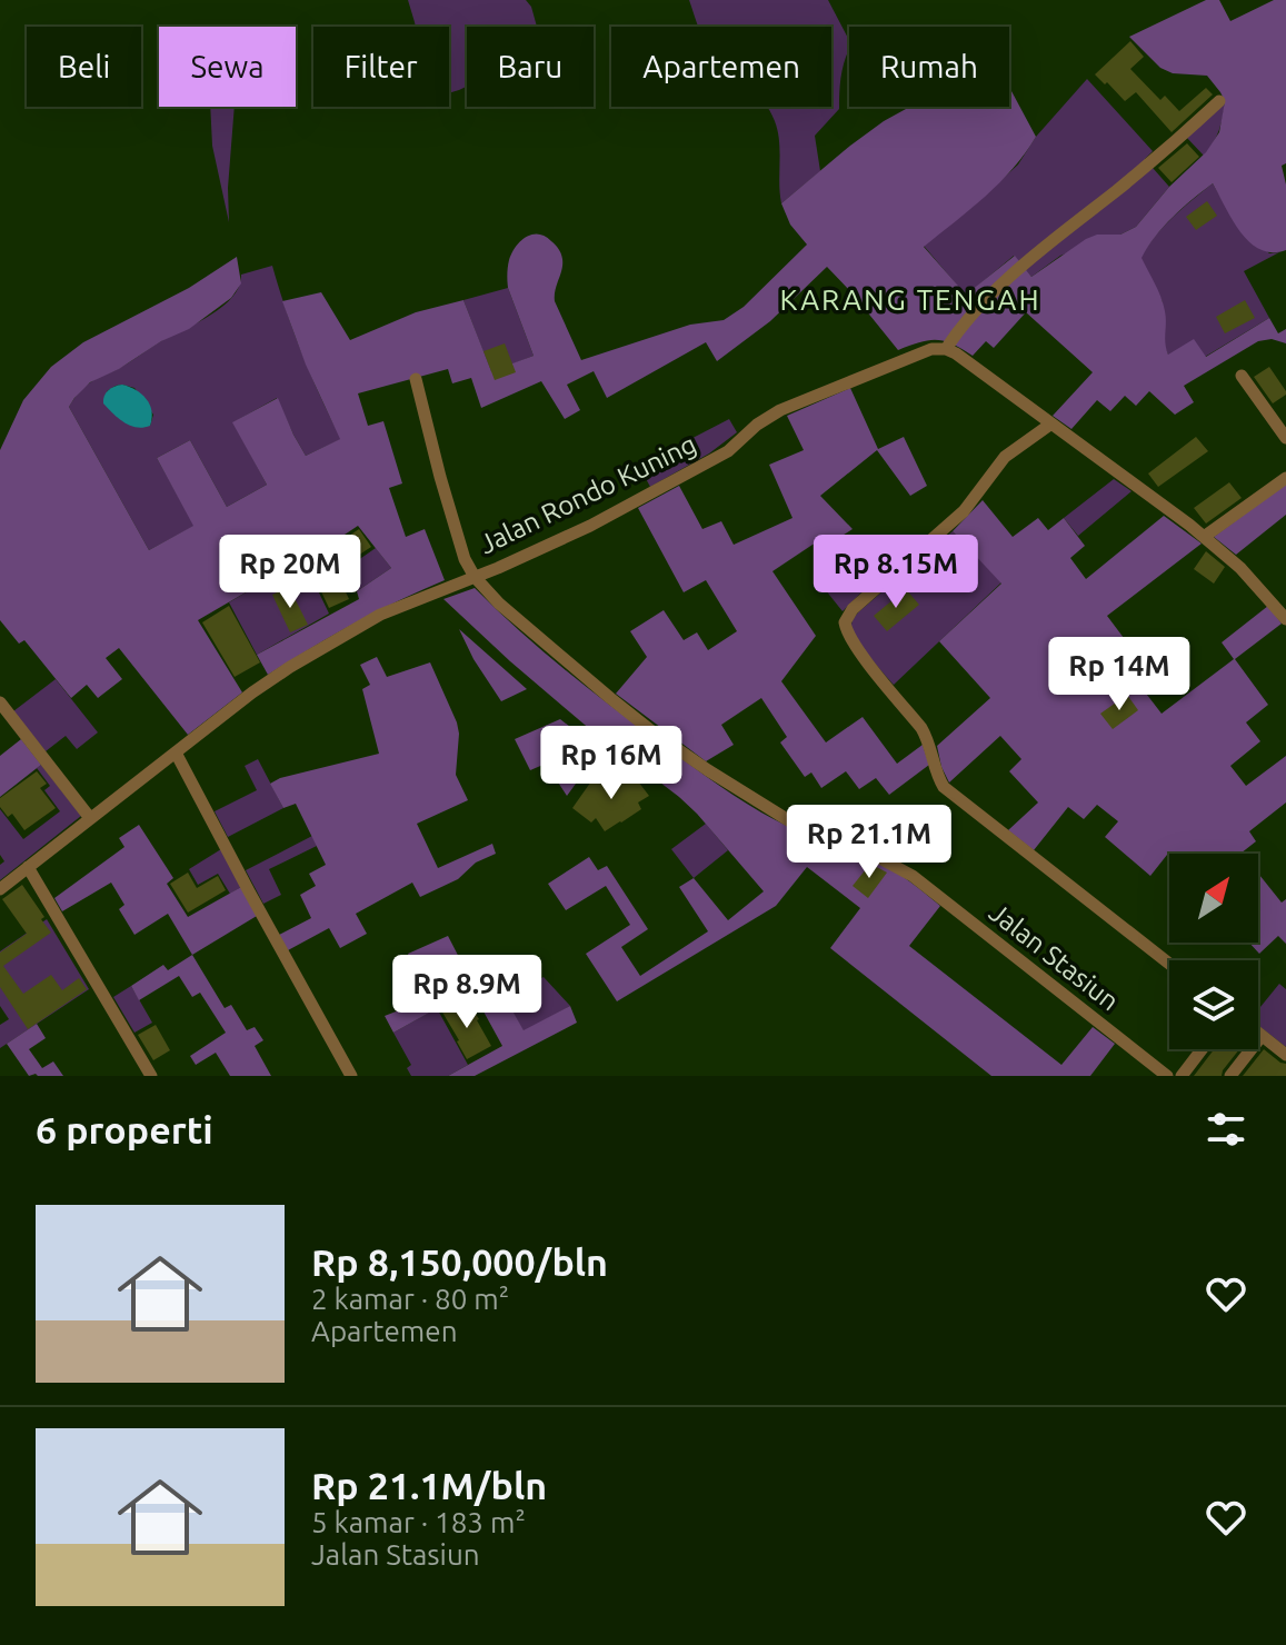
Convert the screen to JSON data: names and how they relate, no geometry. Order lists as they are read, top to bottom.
{
  "streets": {
    "street": ["Jalan Rondo Kuning", "Jalan Stasiun"]
  },
  "crossings": [
    ["Jalan Rondo Kuning", "Jalan Stasiun"]
  ],
  "districts": ["KARANG TENGAH"],
  "north": "top right",
  "page": {
    "chip": [
      "Beli",
      "Sewa",
      "Filter",
      "Baru",
      "Apartemen",
      "Rumah"
    ],
    "price": [
      "Rp 20M",
      "Rp 8.15M",
      "Rp 14M",
      "Rp 16M",
      "Rp 21.1M",
      "Rp 8.9M"
    ],
    "heading": "6 properti",
    "list": [
      {
        "name": "Rp 8,150,000/bln",
        "note": "2 kamar · 80 m² · Apartemen"
      },
      {
        "name": "Rp 21.1M/bln",
        "note": "5 kamar · 183 m² · Jalan Stasiun"
      }
    ]
  }
}
